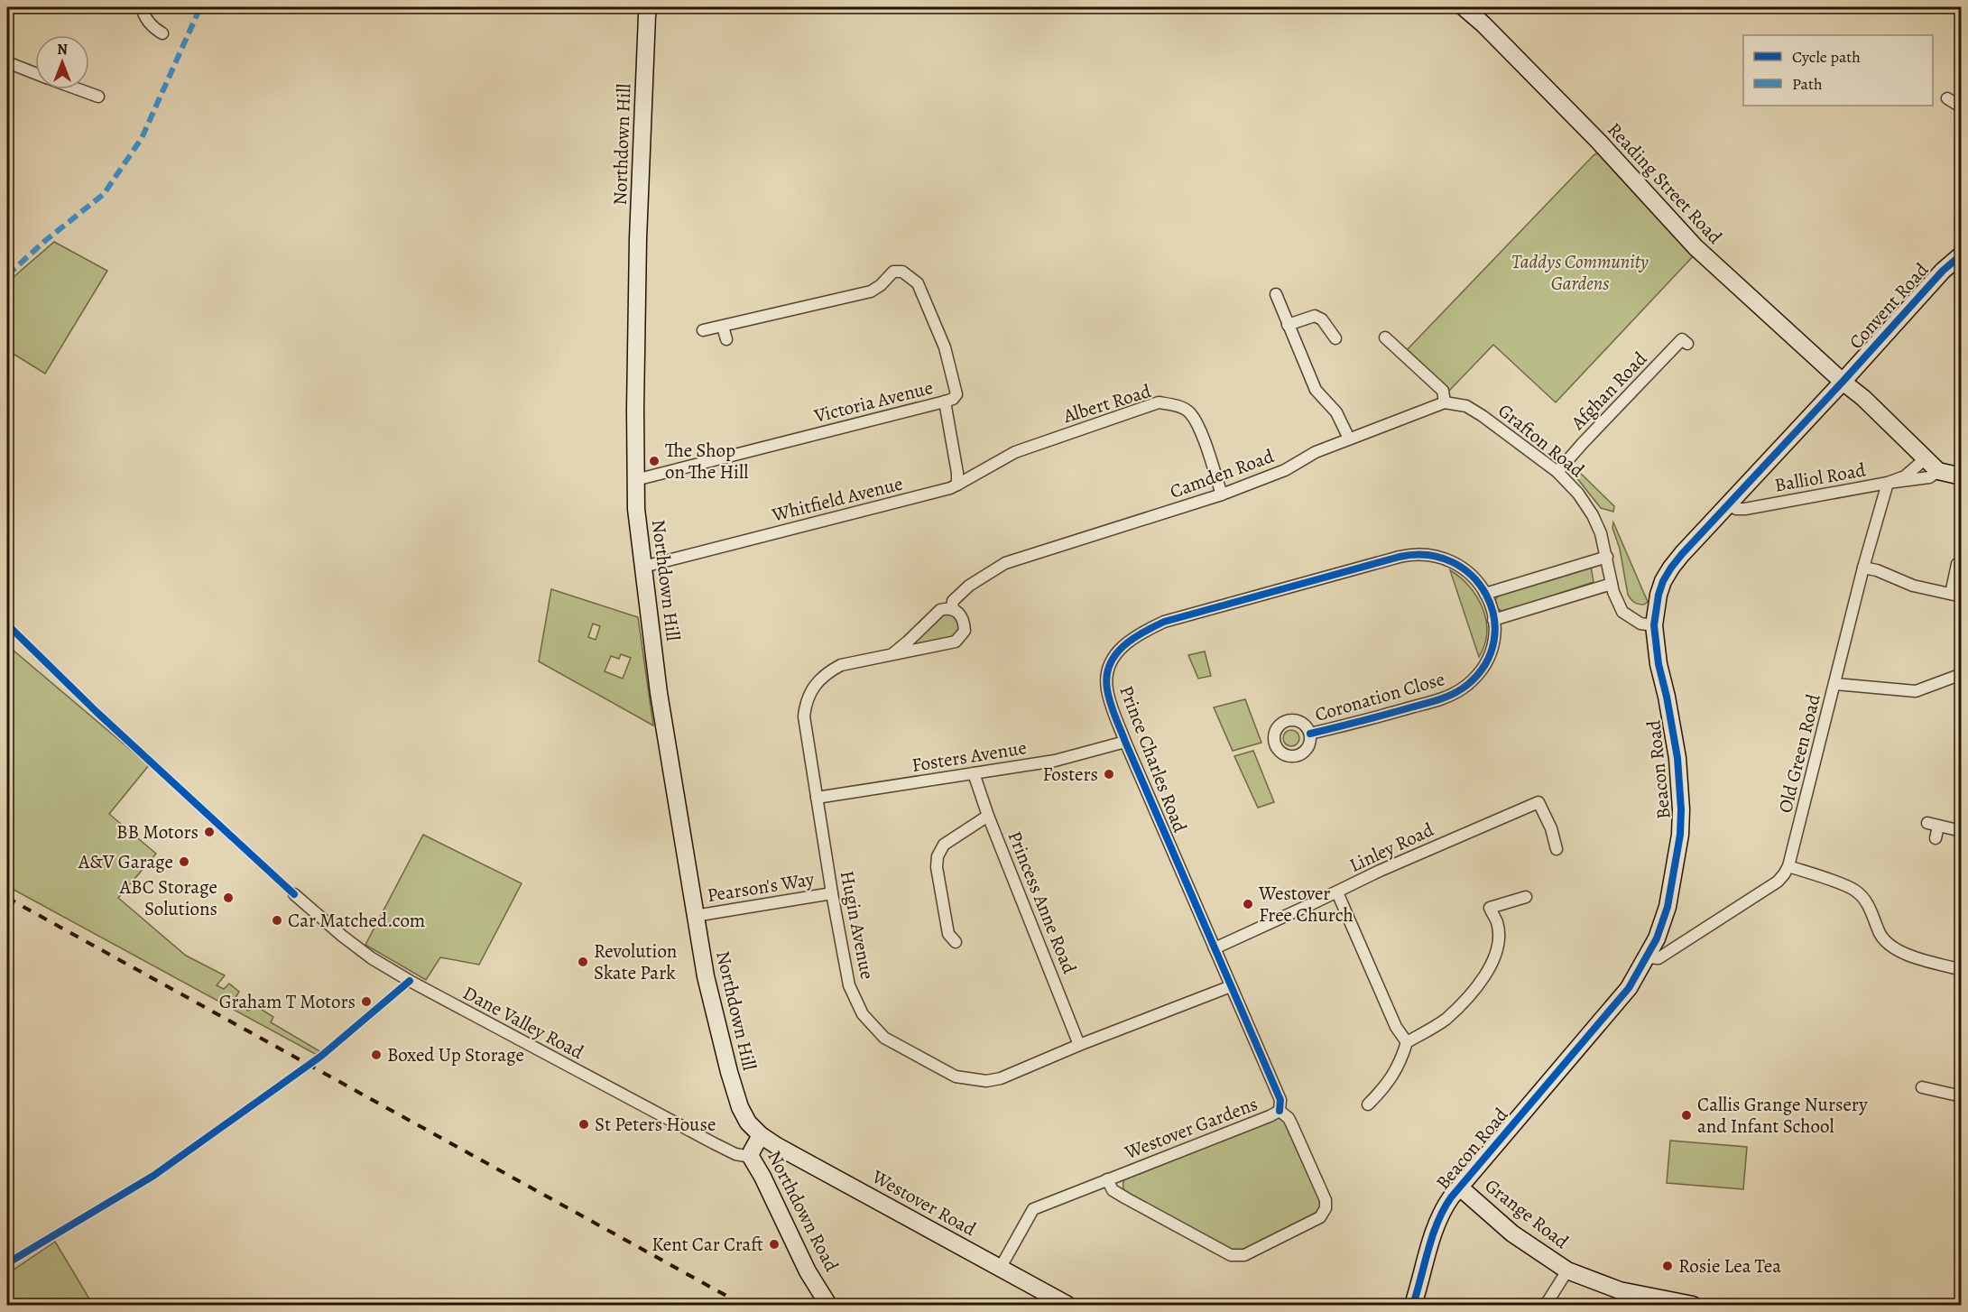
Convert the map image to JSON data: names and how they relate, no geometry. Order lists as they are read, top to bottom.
{
  "streets": {
    "street": [
      "Northdown Hill",
      "Reading Street Road",
      "Convent Road",
      "Afghan Road",
      "Victoria Avenue",
      "Albert Road",
      "Grafton Road",
      "Camden Road",
      "Balliol Road",
      "Whitfield Avenue",
      "Coronation Close",
      "Old Green Road",
      "Fosters Avenue",
      "Prince Charles Road",
      "Beacon Road",
      "Linley Road",
      "Pearson's Way",
      "Princess Anne Road",
      "Hugin Avenue",
      "Dane Valley Road",
      "Westover Gardens",
      "Westover Road",
      "Northdown Road",
      "Grange Road"
    ]
  },
  "crossings": [
    ["Northdown Hill", "Victoria Avenue"],
    ["Northdown Hill", "Whitfield Avenue"],
    ["Northdown Hill", "Pearson's Way"],
    ["Northdown Hill", "Westover Road"],
    ["Northdown Hill", "Northdown Road"],
    ["Reading Street Road", "Convent Road"],
    ["Reading Street Road", "Balliol Road"],
    ["Reading Street Road", "Beacon Road"],
    ["Convent Road", "Beacon Road"],
    ["Afghan Road", "Grafton Road"],
    ["Albert Road", "Camden Road"],
    ["Albert Road", "Whitfield Avenue"],
    ["Grafton Road", "Camden Road"],
    ["Grafton Road", "Beacon Road"],
    ["Camden Road", "Hugin Avenue"],
    ["Balliol Road", "Old Green Road"],
    ["Balliol Road", "Beacon Road"],
    ["Coronation Close", "Prince Charles Road"],
    ["Old Green Road", "Beacon Road"],
    ["Fosters Avenue", "Prince Charles Road"],
    ["Fosters Avenue", "Princess Anne Road"],
    ["Fosters Avenue", "Hugin Avenue"],
    ["Prince Charles Road", "Linley Road"],
    ["Prince Charles Road", "Hugin Avenue"],
    ["Prince Charles Road", "Westover Gardens"],
    ["Beacon Road", "Grange Road"],
    ["Pearson's Way", "Hugin Avenue"],
    ["Princess Anne Road", "Hugin Avenue"],
    ["Dane Valley Road", "Northdown Road"],
    ["Westover Gardens", "Westover Road"],
    ["Westover Road", "Northdown Road"]
  ],
  "parks": ["Taddys Community Gardens"],
  "places": [
    "The Shop on The Hill",
    "Fosters",
    "BB Motors",
    "A&V Garage",
    "ABC Storage Solutions",
    "Westover Free Church",
    "Car Matched.com",
    "Revolution Skate Park",
    "Graham T Motors",
    "Boxed Up Storage",
    "Callis Grange Nursery and Infant School",
    "St Peters House",
    "Kent Car Craft",
    "Rosie Lea Tea"
  ],
  "legend": ["Cycle path", "Path"],
  "north": "top"
}
